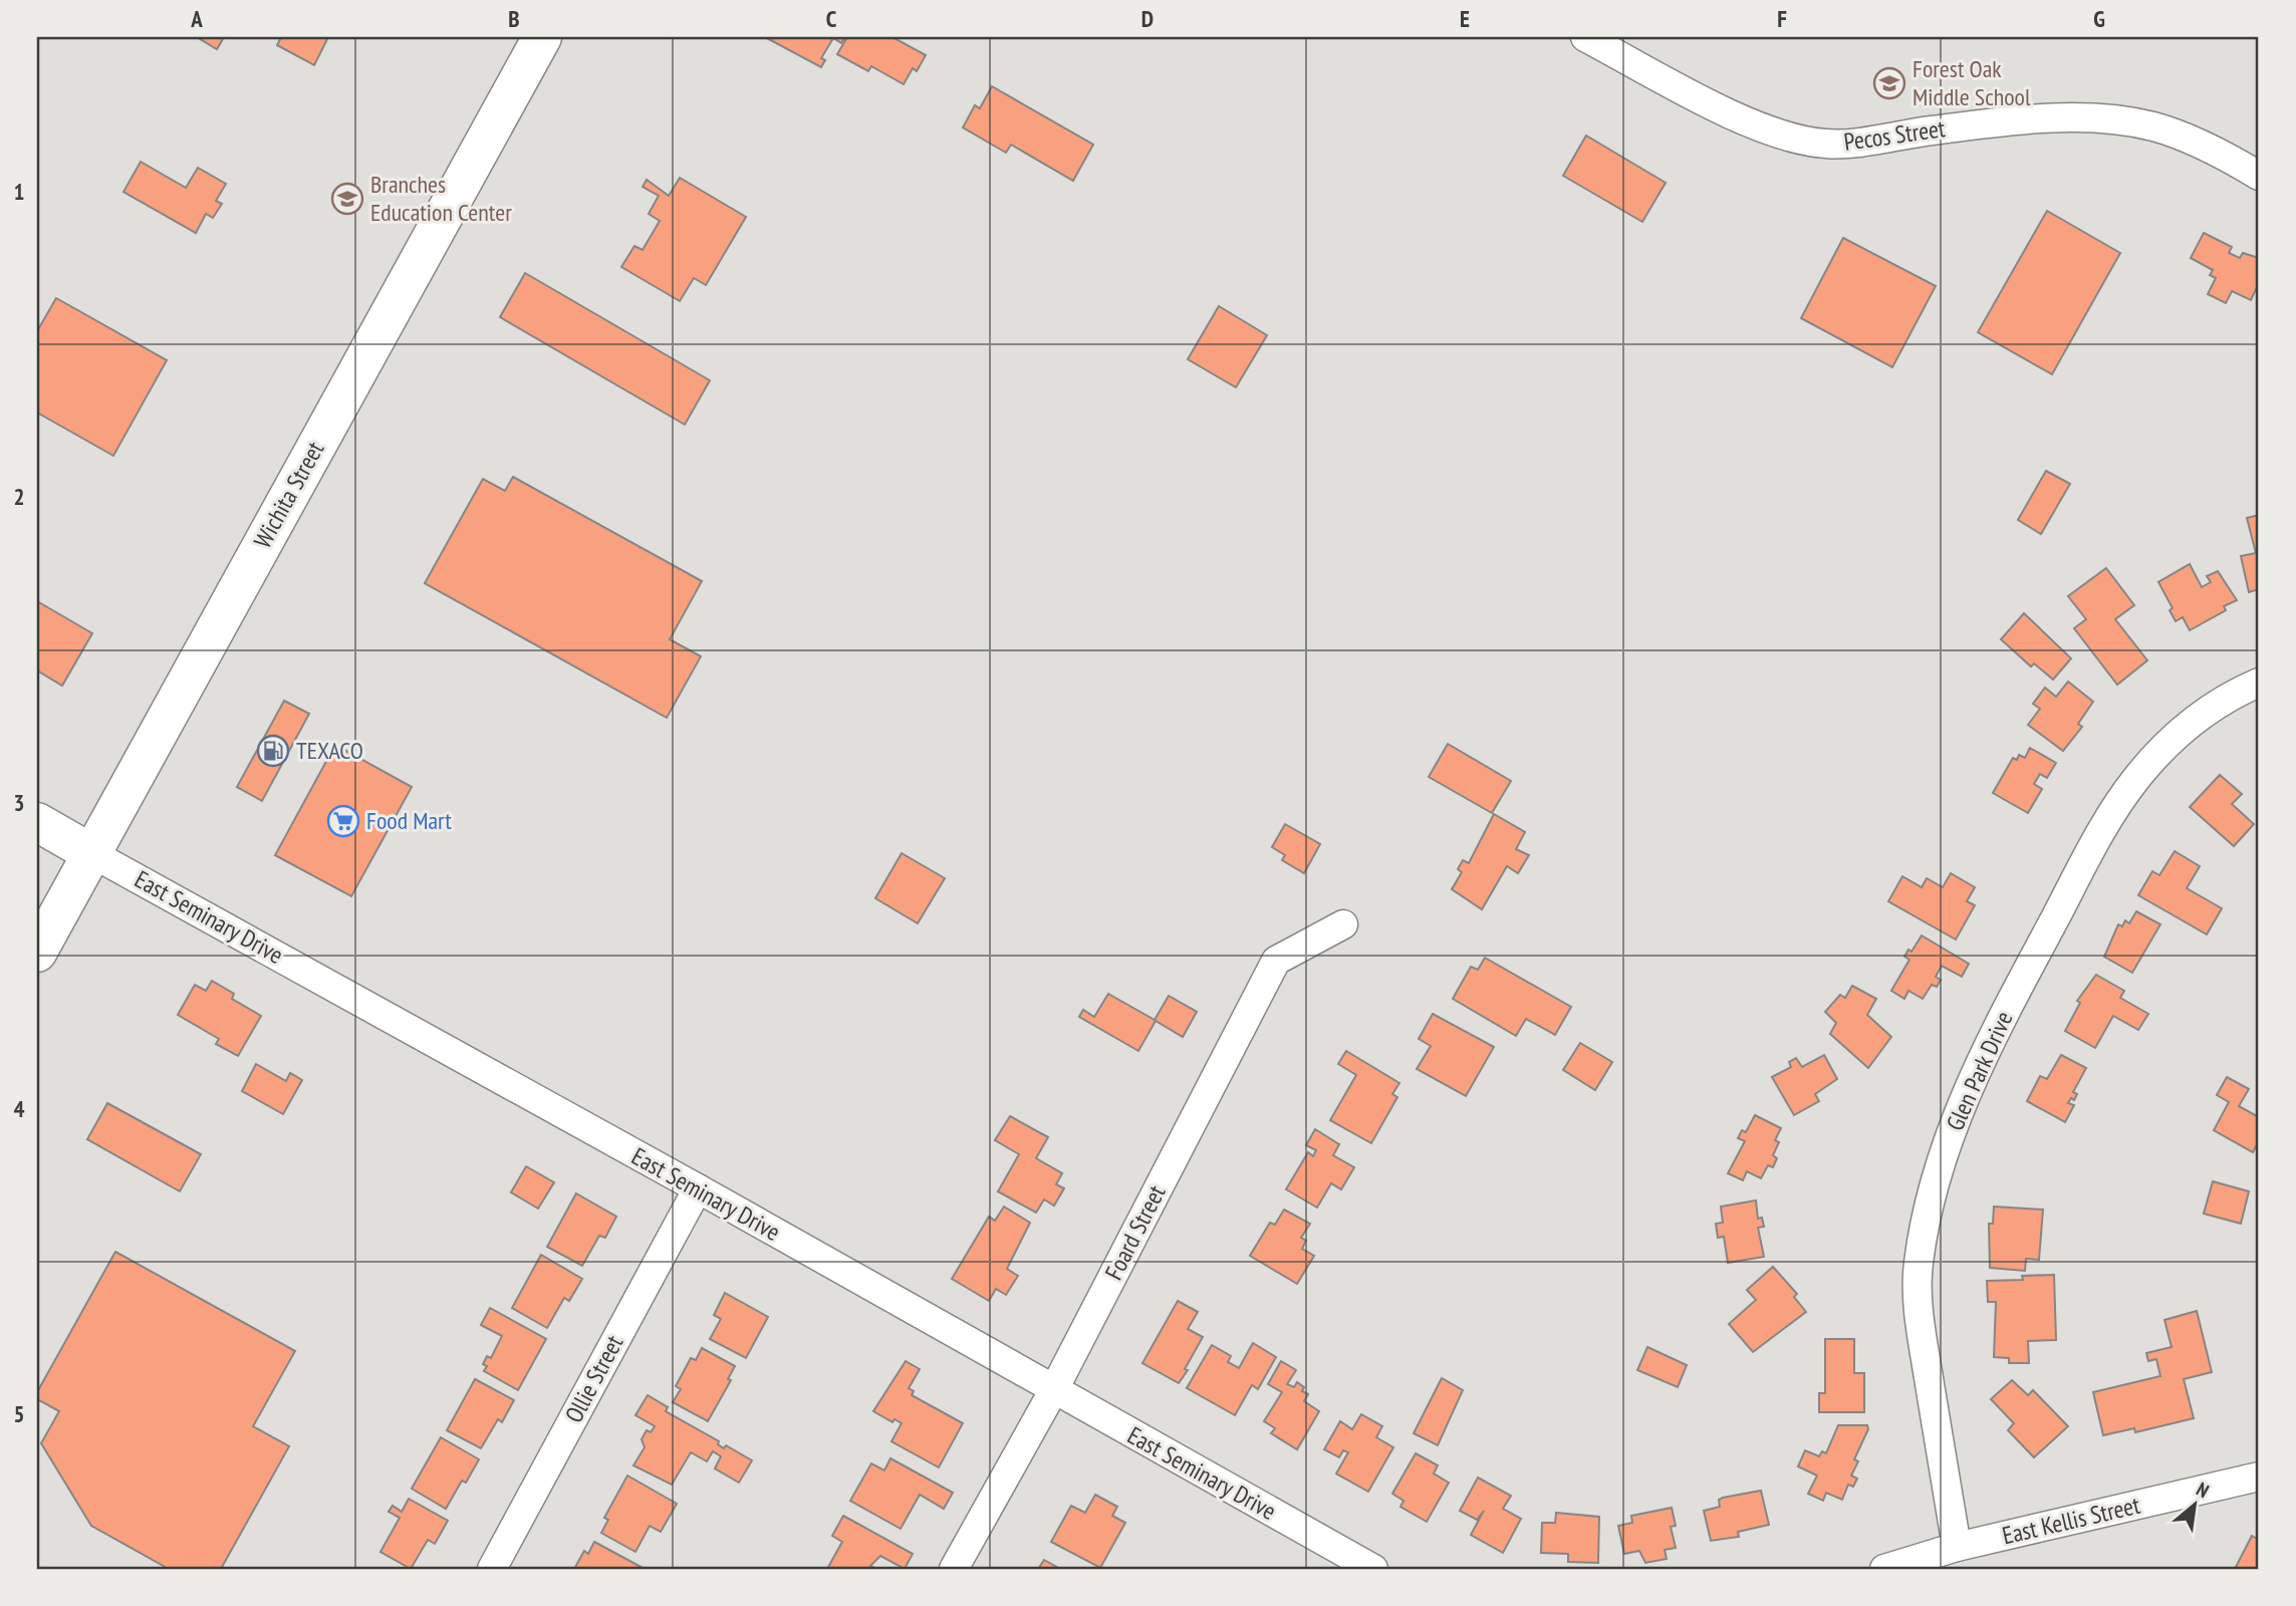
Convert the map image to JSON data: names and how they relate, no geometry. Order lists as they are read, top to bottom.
{
  "streets": {
    "main road": ["Wichita Street", "East Seminary Drive"],
    "street": [
      "Pecos Street",
      "Glen Park Drive",
      "Foard Street",
      "Ollie Street",
      "East Kellis Street"
    ]
  },
  "crossings": [
    ["Wichita Street", "East Seminary Drive"],
    ["East Seminary Drive", "Foard Street"],
    ["East Seminary Drive", "Ollie Street"],
    ["Glen Park Drive", "East Kellis Street"]
  ],
  "places": {
    "school or university": ["Forest Oak Middle School", "Branches Education Center"],
    "fuel station": ["TEXACO"],
    "supermarket": ["Food Mart"]
  },
  "north": "top right",
  "grid": {
    "columns": [
      "A",
      "B",
      "C",
      "D",
      "E",
      "F",
      "G"
    ],
    "rows": [
      "1",
      "2",
      "3",
      "4",
      "5"
    ]
  }
}
